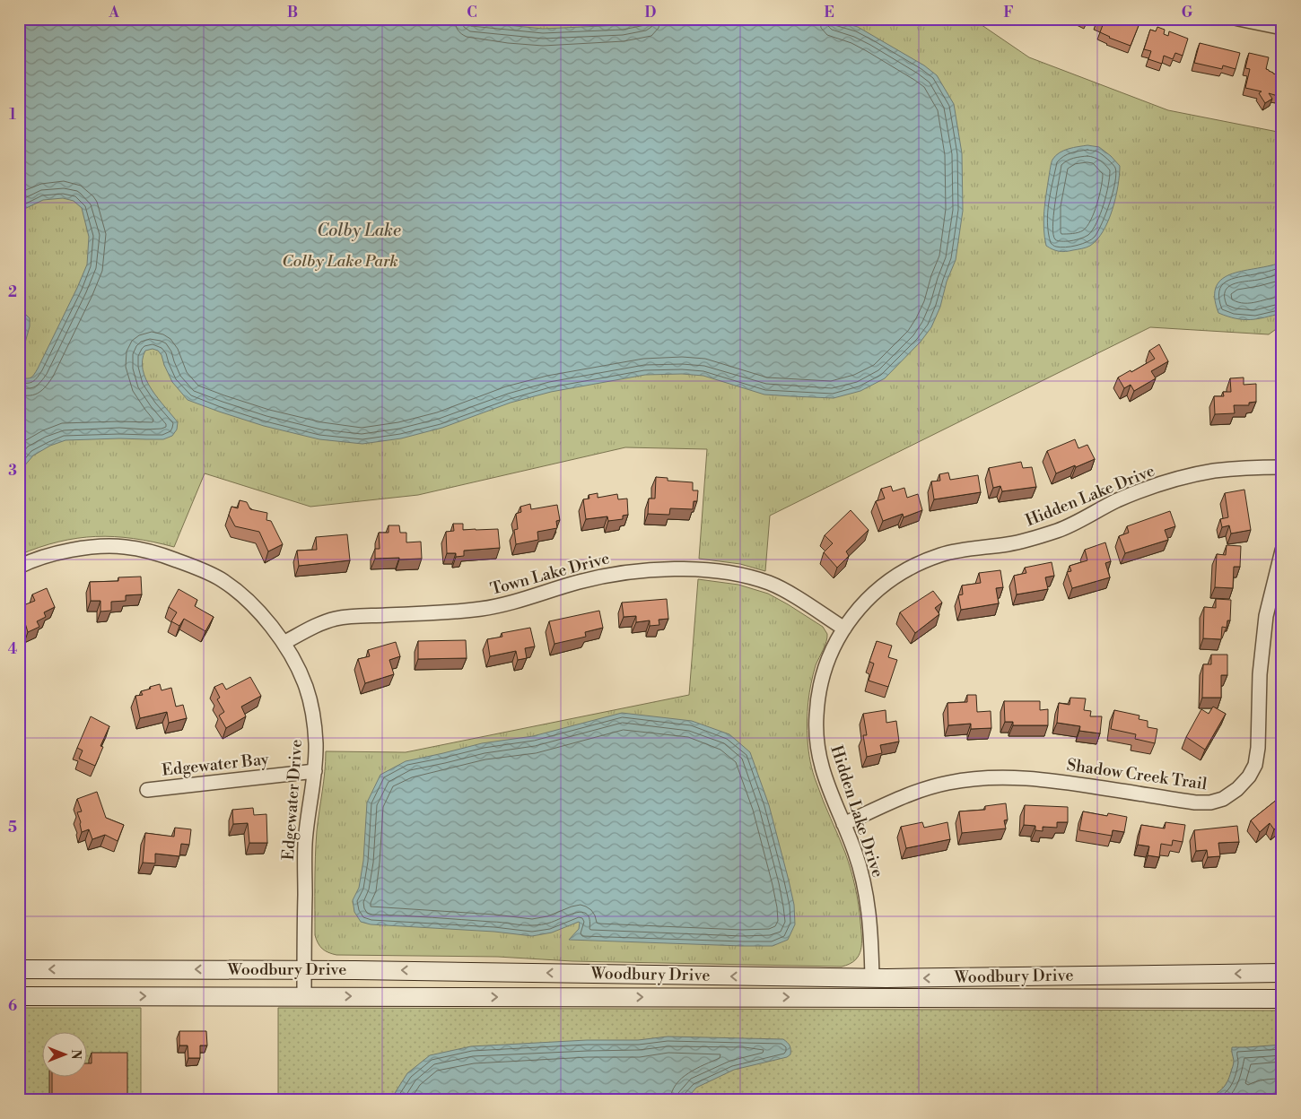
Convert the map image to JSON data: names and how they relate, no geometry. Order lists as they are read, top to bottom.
{
  "streets": {
    "main road": ["Woodbury Drive"],
    "street": [
      "Hidden Lake Drive",
      "Town Lake Drive",
      "Edgewater Bay",
      "Shadow Creek Trail",
      "Edgewater Drive"
    ]
  },
  "crossings": [
    ["Hidden Lake Drive", "Town Lake Drive"],
    ["Hidden Lake Drive", "Shadow Creek Trail"],
    ["Hidden Lake Drive", "Woodbury Drive"],
    ["Town Lake Drive", "Edgewater Drive"],
    ["Edgewater Bay", "Edgewater Drive"],
    ["Edgewater Drive", "Woodbury Drive"]
  ],
  "water": ["Colby Lake"],
  "parks": ["Colby Lake Park"],
  "north": "right",
  "grid": {
    "columns": [
      "A",
      "B",
      "C",
      "D",
      "E",
      "F",
      "G"
    ],
    "rows": [
      "1",
      "2",
      "3",
      "4",
      "5",
      "6"
    ]
  }
}
